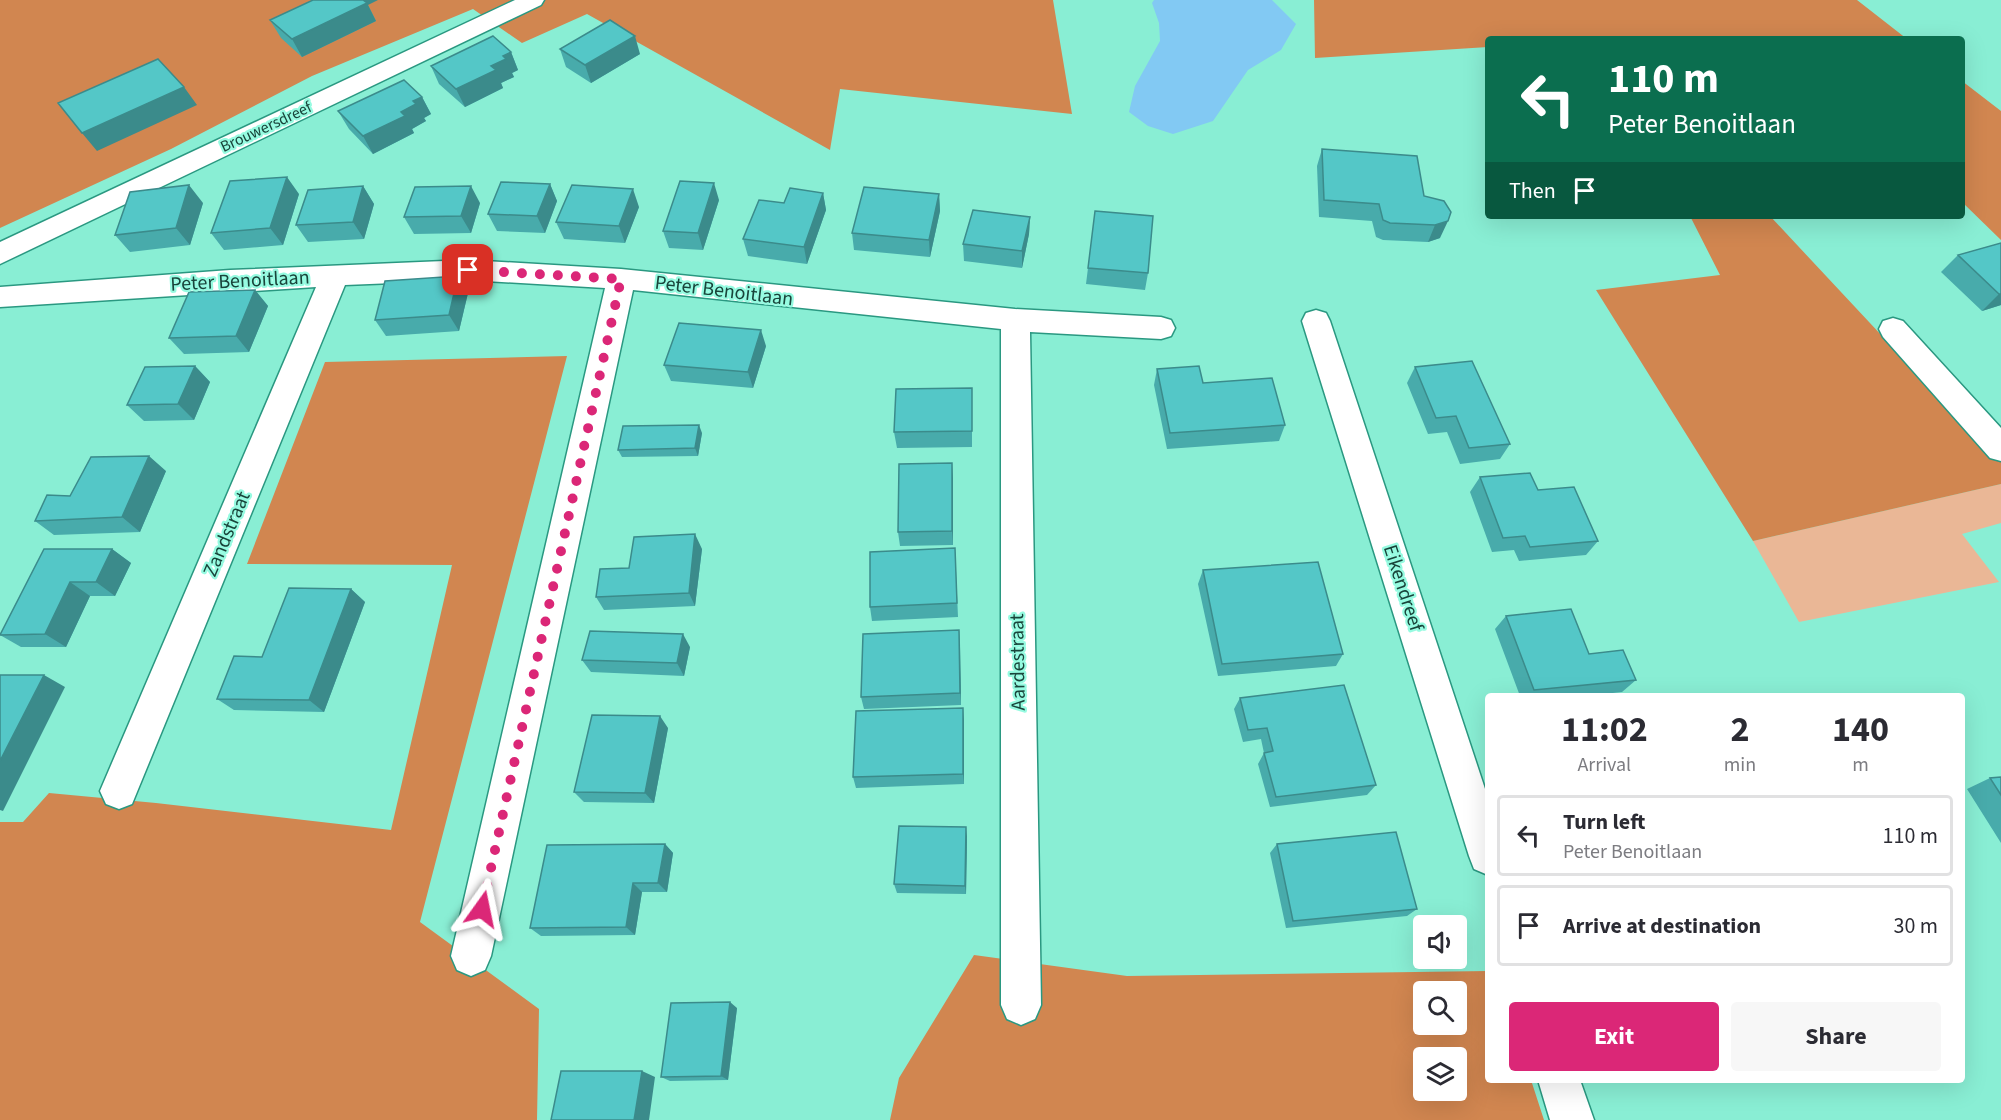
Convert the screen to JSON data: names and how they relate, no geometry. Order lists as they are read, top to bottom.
{
  "streets": {
    "street": [
      "Brouwersdreef",
      "Peter Benoitlaan",
      "Zandstraat",
      "Eikendreef",
      "Aardestraat"
    ]
  },
  "crossings": [
    ["Peter Benoitlaan", "Zandstraat"],
    ["Peter Benoitlaan", "Aardestraat"]
  ],
  "page": {
    "turn": ["110 m", "Peter Benoitlaan"],
    "then": "Then",
    "eta": [
      "11:02",
      "Arrival",
      "2",
      "min",
      "140",
      "m"
    ],
    "list": [
      {
        "name": "Turn left",
        "note": "Peter Benoitlaan",
        "value": "110 m"
      },
      {
        "name": "Arrive at destination",
        "value": "30 m"
      }
    ],
    "buttons": ["Exit", "Share"]
  }
}
